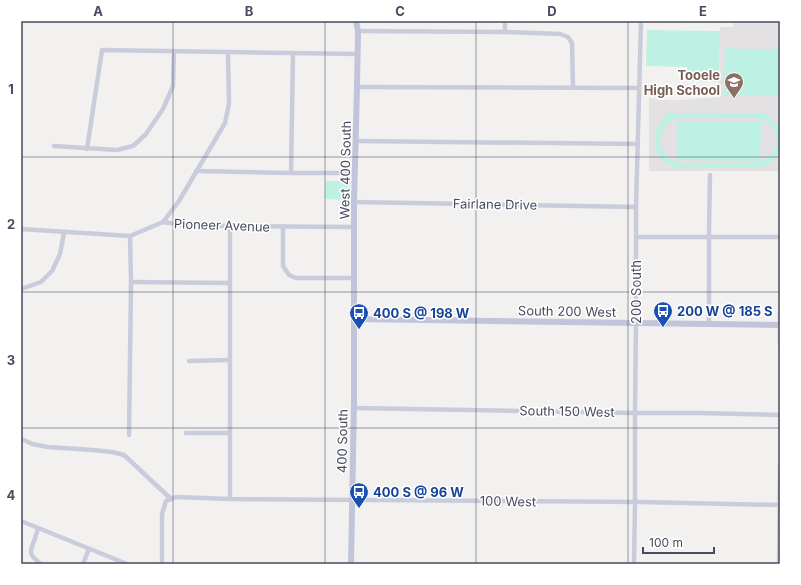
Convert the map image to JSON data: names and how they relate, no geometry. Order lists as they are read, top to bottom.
{
  "streets": {
    "street": [
      "West 400 South",
      "Fairlane Drive",
      "Pioneer Avenue",
      "200 South",
      "South 200 West",
      "South 150 West",
      "400 South",
      "100 West"
    ]
  },
  "crossings": [
    ["West 400 South", "Fairlane Drive"],
    ["West 400 South", "Pioneer Avenue"],
    ["West 400 South", "South 200 West"],
    ["West 400 South", "400 South"],
    ["Fairlane Drive", "200 South"],
    ["200 South", "South 200 West"],
    ["200 South", "South 150 West"],
    ["200 South", "100 West"],
    ["South 200 West", "400 South"],
    ["South 150 West", "400 South"],
    ["400 South", "100 West"]
  ],
  "places": {
    "school or university": ["Tooele High School"],
    "bus stop": ["200 W @ 185 S", "400 S @ 198 W", "400 S @ 96 W"]
  },
  "scale_bar": "100 m",
  "grid": {
    "columns": [
      "A",
      "B",
      "C",
      "D",
      "E"
    ],
    "rows": [
      "1",
      "2",
      "3",
      "4"
    ]
  }
}
